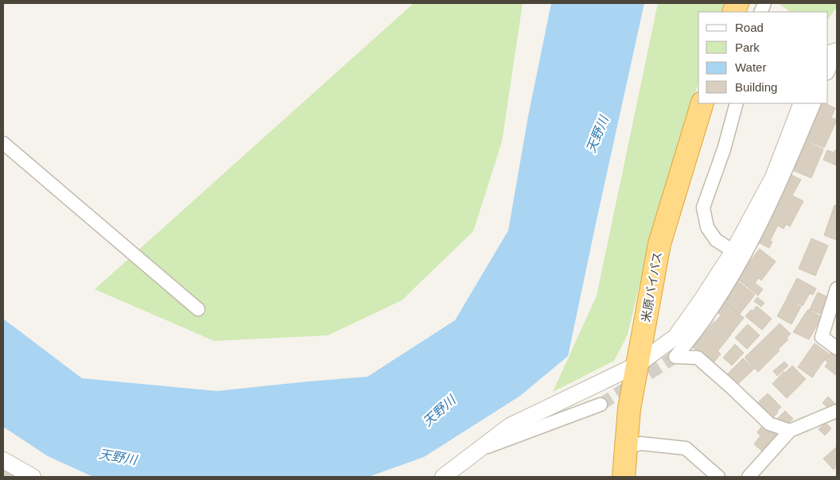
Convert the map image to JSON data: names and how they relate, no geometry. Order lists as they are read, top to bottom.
{
  "streets": {
    "highway": ["米原バイパス"]
  },
  "water": ["天野川"],
  "legend": [
    "Road",
    "Park",
    "Water",
    "Building"
  ]
}
